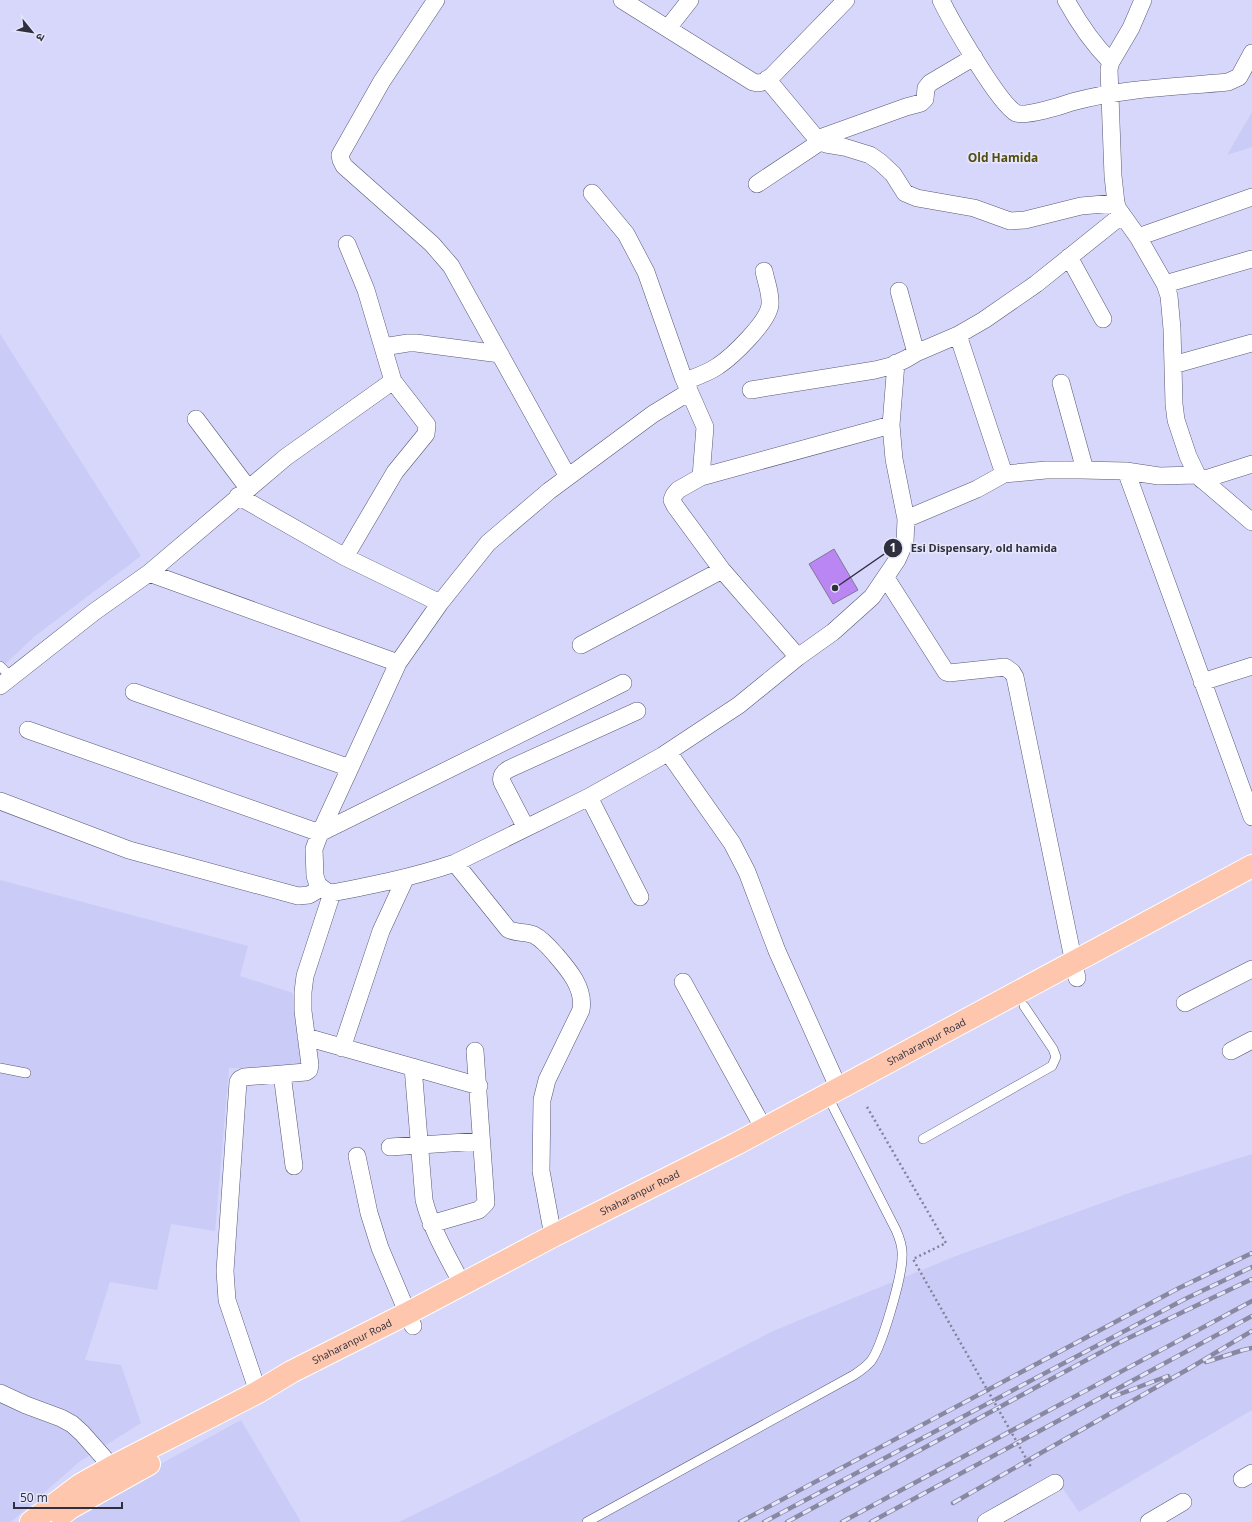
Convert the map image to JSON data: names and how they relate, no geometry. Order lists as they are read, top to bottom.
{
  "streets": {
    "main road": ["Shaharanpur Road"]
  },
  "districts": ["Old Hamida"],
  "places": ["Esi Dispensary, old hamida"],
  "scale_bar": "50 m",
  "north": "bottom right"
}
